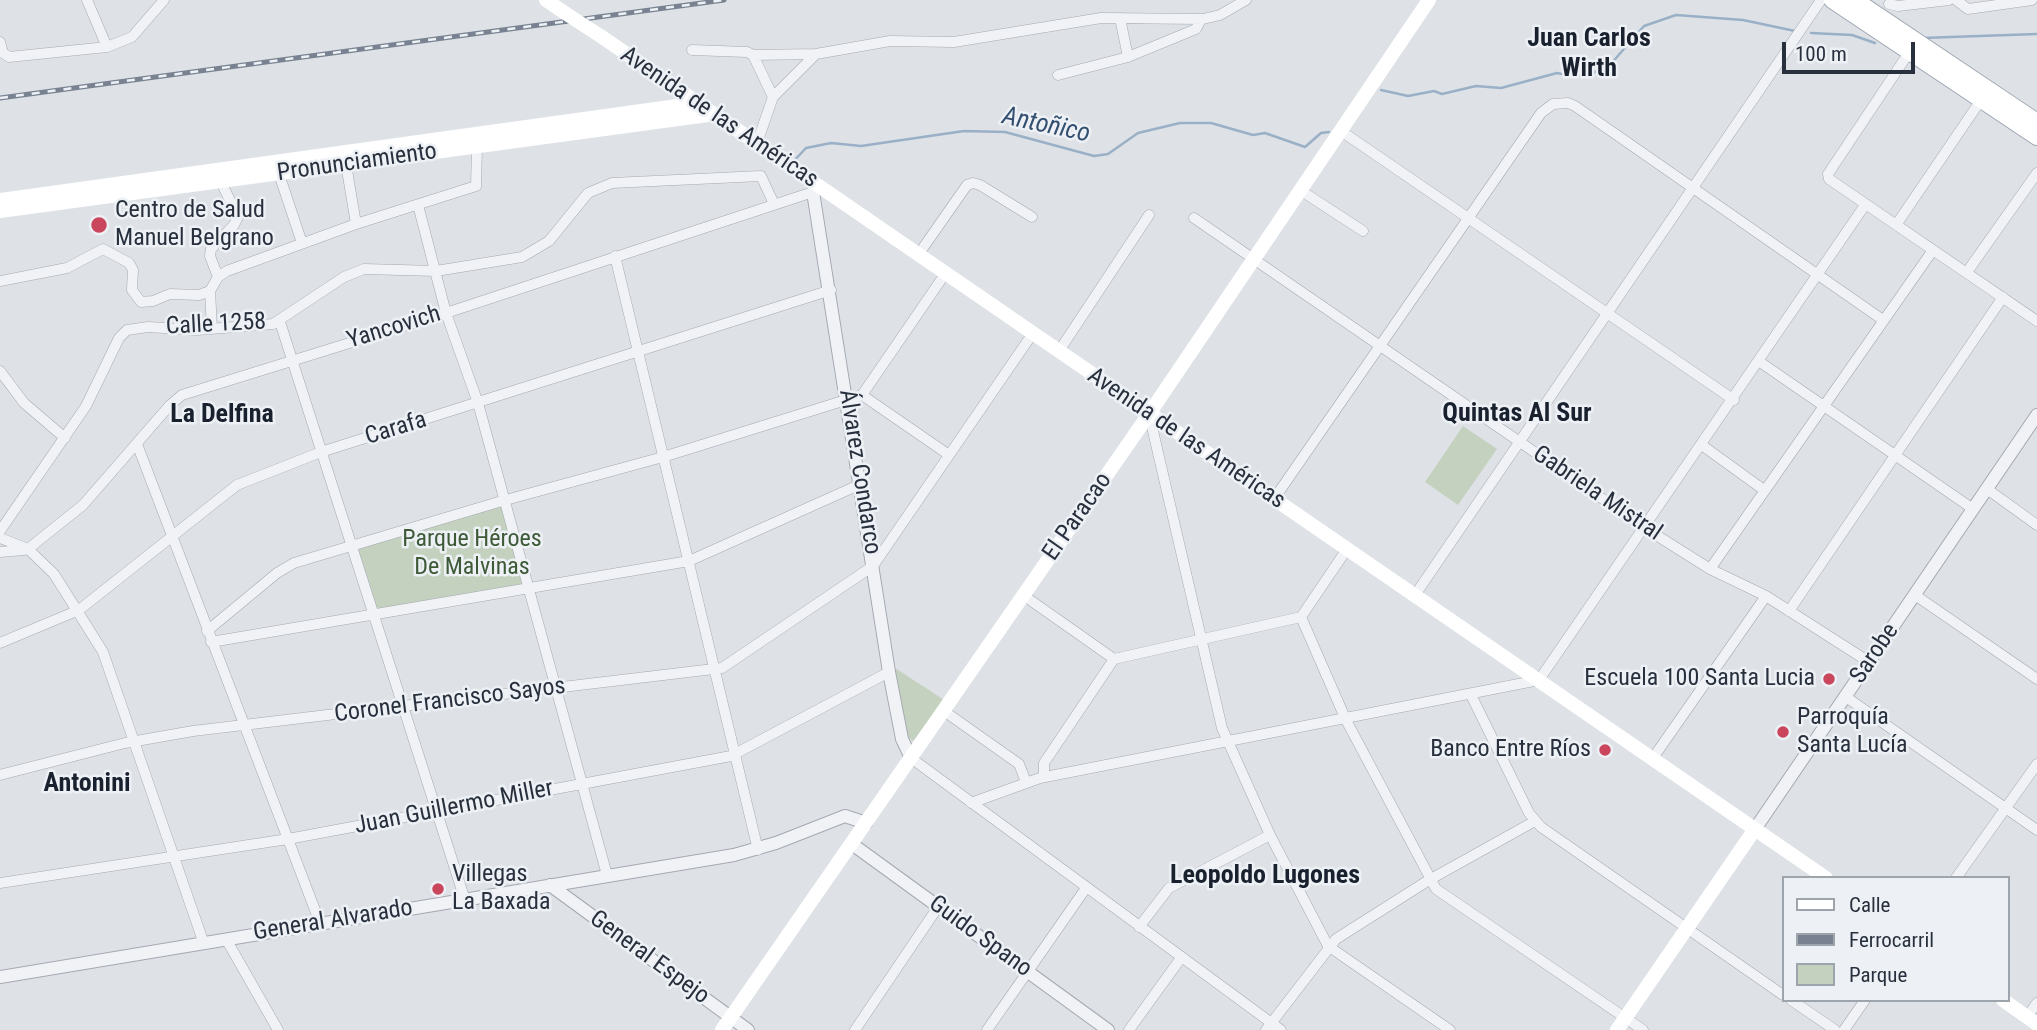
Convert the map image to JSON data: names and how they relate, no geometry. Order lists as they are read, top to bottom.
{
  "streets": {
    "main road": [
      "Avenida de las Américas",
      "Pronunciamiento",
      "El Paracao",
      "Sarobe"
    ],
    "street": [
      "Calle 1258",
      "Yancovich",
      "Carafa",
      "Álvarez Condarco",
      "Gabriela Mistral",
      "Coronel Francisco Sayos",
      "Juan Guillermo Miller",
      "General Alvarado",
      "Guido Spano",
      "General Espejo"
    ]
  },
  "crossings": [
    ["Avenida de las Américas", "Pronunciamiento"],
    ["Avenida de las Américas", "Yancovich"],
    ["Avenida de las Américas", "Álvarez Condarco"],
    ["Avenida de las Américas", "El Paracao"],
    ["Avenida de las Américas", "Sarobe"],
    ["Avenida de las Américas", "Coronel Francisco Sayos"],
    ["Calle 1258", "Yancovich"],
    ["Yancovich", "Álvarez Condarco"],
    ["Carafa", "Álvarez Condarco"],
    ["Álvarez Condarco", "El Paracao"],
    ["Álvarez Condarco", "Coronel Francisco Sayos"],
    ["Álvarez Condarco", "Juan Guillermo Miller"],
    ["Gabriela Mistral", "El Paracao"],
    ["Gabriela Mistral", "Sarobe"],
    ["El Paracao", "General Alvarado"],
    ["El Paracao", "Guido Spano"],
    ["El Paracao", "General Espejo"],
    ["General Alvarado", "General Espejo"]
  ],
  "districts": [
    "Juan Carlos Wirth",
    "Quintas Al Sur",
    "La Delfina",
    "Antonini",
    "Leopoldo Lugones"
  ],
  "water": ["Antoñico"],
  "parks": ["Parque Héroes De Malvinas"],
  "places": [
    "Centro de Salud Manuel Belgrano",
    "Escuela 100 Santa Lucia",
    "Parroquía Santa Lucía",
    "Banco Entre Ríos",
    "Villegas La Baxada"
  ],
  "legend": ["Calle", "Ferrocarril", "Parque"],
  "scale_bar": "100 m"
}
